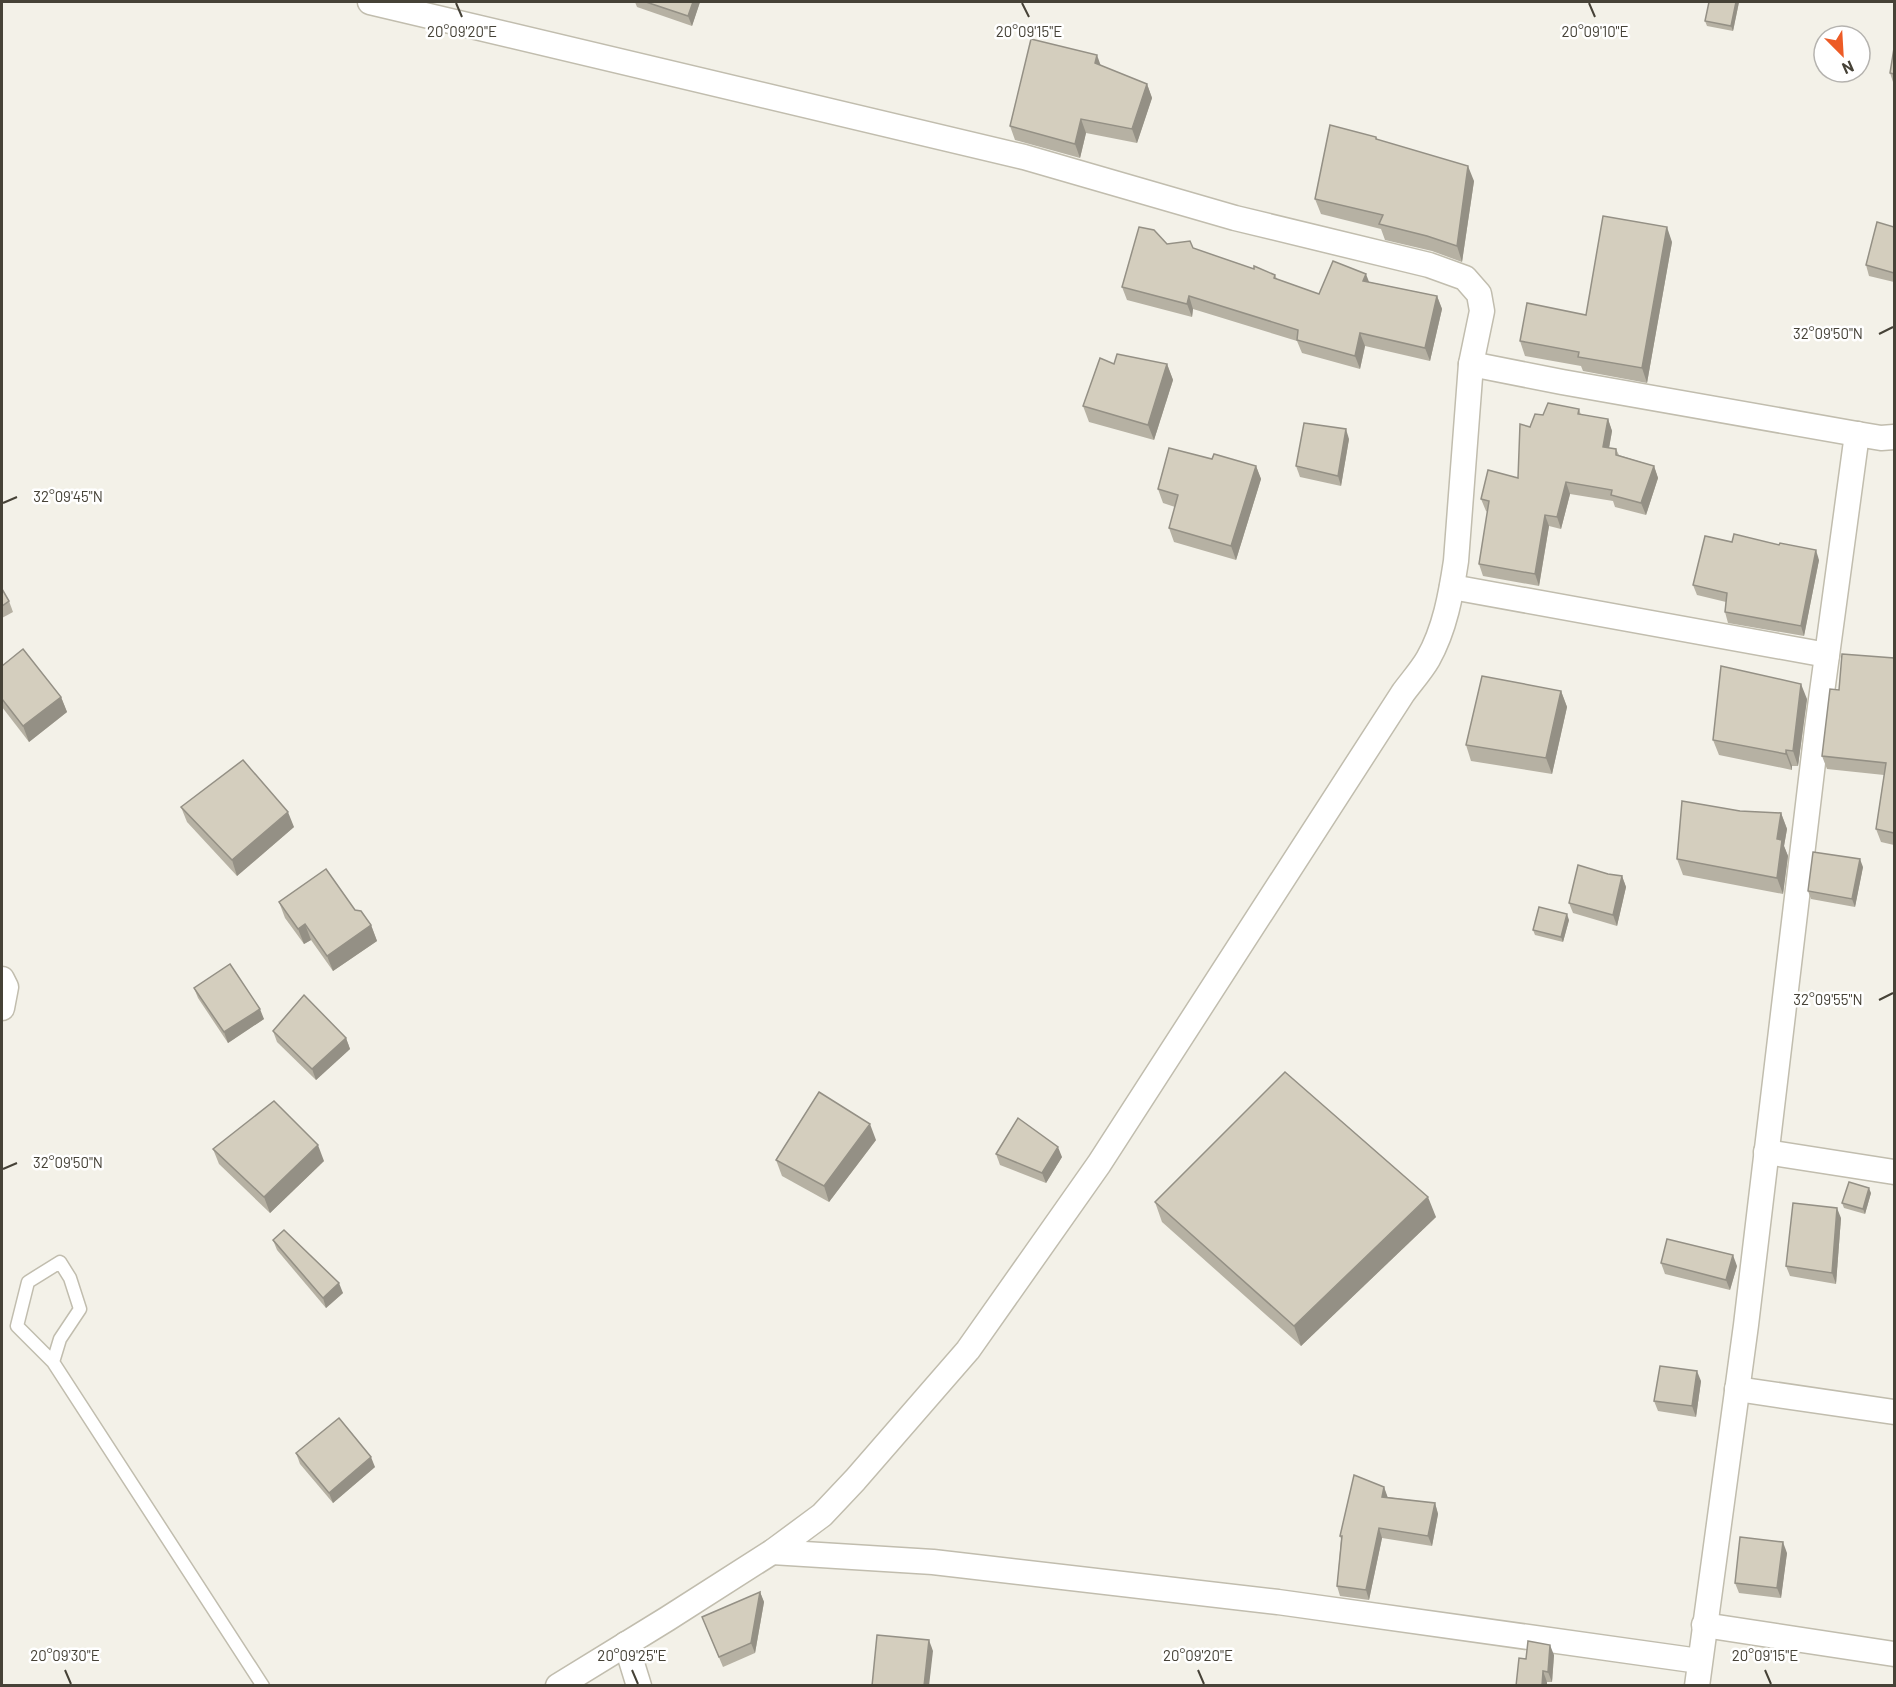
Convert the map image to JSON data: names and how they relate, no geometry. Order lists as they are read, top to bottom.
{
  "north": "bottom right",
  "coordinates": [
    "20°09'20\"E",
    "20°09'15\"E",
    "20°09'10\"E",
    "32°09'50\"N",
    "32°09'45\"N",
    "32°09'55\"N",
    "20°09'30\"E",
    "20°09'25\"E"
  ]
}
